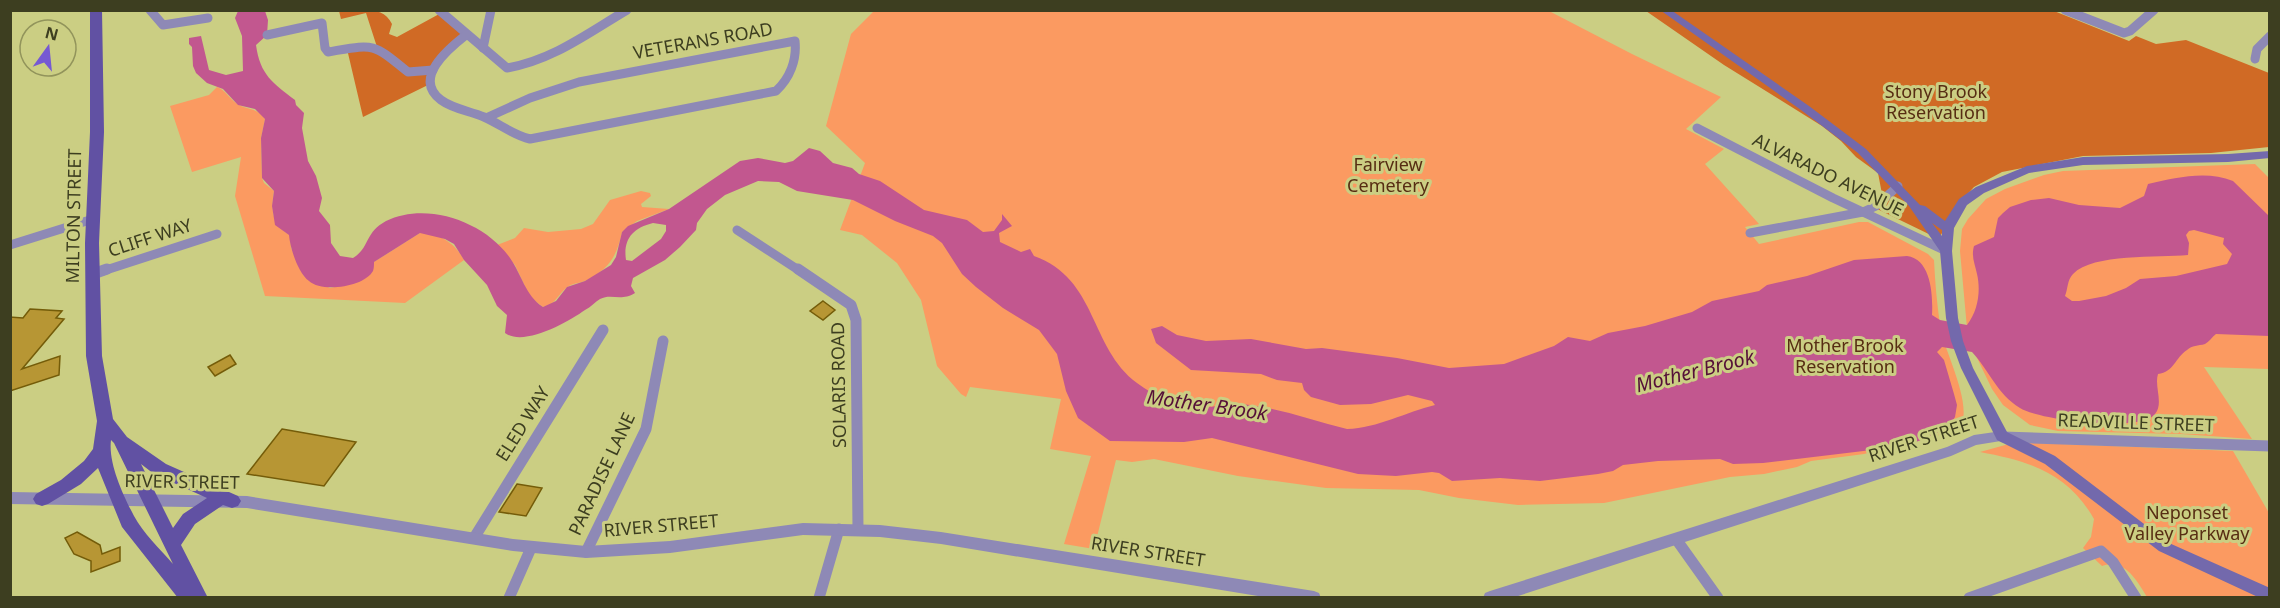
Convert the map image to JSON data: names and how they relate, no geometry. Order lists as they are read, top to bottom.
{
  "streets": {
    "main road": ["MILTON STREET", "RIVER STREET"],
    "street": [
      "VETERANS ROAD",
      "ALVARADO AVENUE",
      "CLIFF WAY",
      "SOLARIS ROAD",
      "READVILLE STREET",
      "ELED WAY",
      "PARADISE LANE"
    ]
  },
  "crossings": [
    ["ALVARADO AVENUE", "RIVER STREET"],
    ["MILTON STREET", "CLIFF WAY"],
    ["MILTON STREET", "RIVER STREET"],
    ["SOLARIS ROAD", "RIVER STREET"],
    ["READVILLE STREET", "RIVER STREET"],
    ["ELED WAY", "RIVER STREET"],
    ["RIVER STREET", "PARADISE LANE"]
  ],
  "water": ["Mother Brook"],
  "parks": [
    "Stony Brook Reservation",
    "Fairview Cemetery",
    "Mother Brook Reservation",
    "Neponset Valley Parkway"
  ],
  "north": "top"
}
